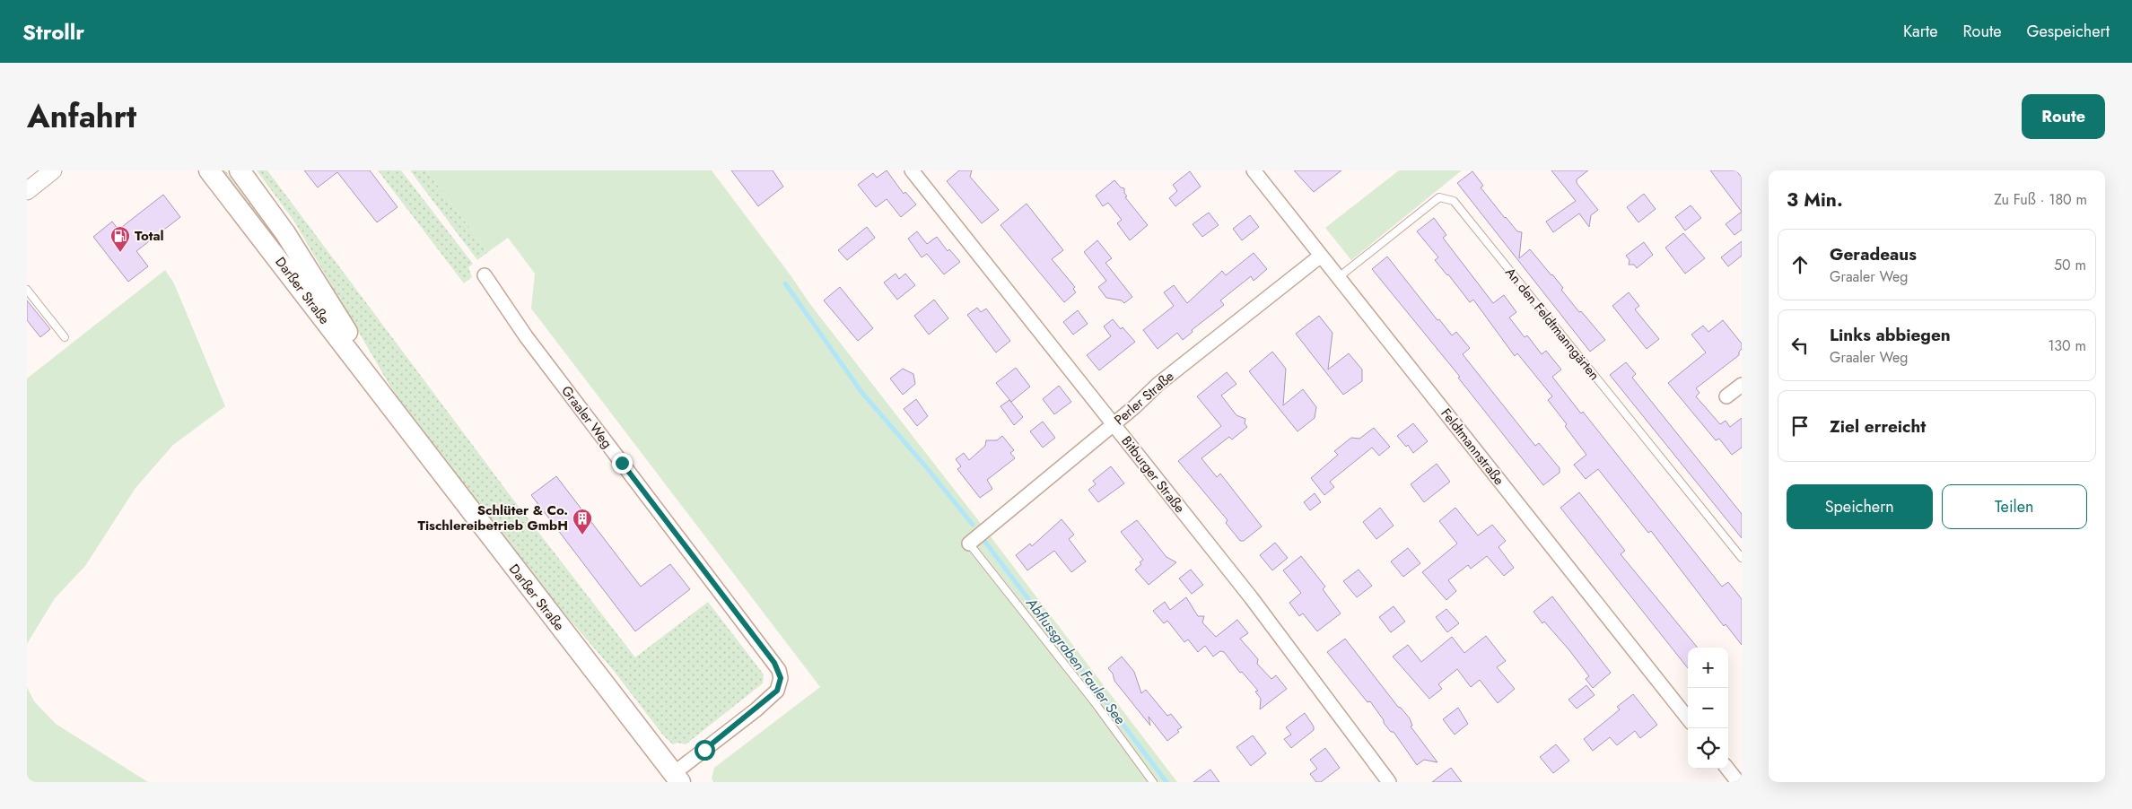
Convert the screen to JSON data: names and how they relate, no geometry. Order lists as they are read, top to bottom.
{
  "streets": {
    "main road": ["Darßer Straße"],
    "street": [
      "Perler Straße",
      "Graaler Weg",
      "Feldtmannstraße",
      "Bitburger Straße"
    ],
    "lane": ["An den Feldtmanngärten"]
  },
  "crossings": [
    ["Darßer Straße", "Graaler Weg"],
    ["An den Feldtmanngärten", "Feldtmannstraße"],
    ["Perler Straße", "Feldtmannstraße"],
    ["Perler Straße", "Bitburger Straße"]
  ],
  "water": ["Abflussgraben Fauler See"],
  "places": {
    "fuel station": ["Total"],
    "building": ["Schlüter & Co. Tischlereibetrieb GmbH"]
  },
  "page": {
    "header": "Strollr",
    "nav": ["Karte", "Route", "Gespeichert"],
    "title": "Anfahrt",
    "buttons": [
      "Route",
      ["Speichern", "Teilen"]
    ],
    "heading": ["3 Min.", "Zu Fuß · 180 m"],
    "list": [
      ["Geradeaus", "Graaler Weg", "50 m"],
      ["Links abbiegen", "Graaler Weg", "130 m"],
      "Ziel erreicht"
    ],
    "map_buttons": ["+", "−"]
  }
}
